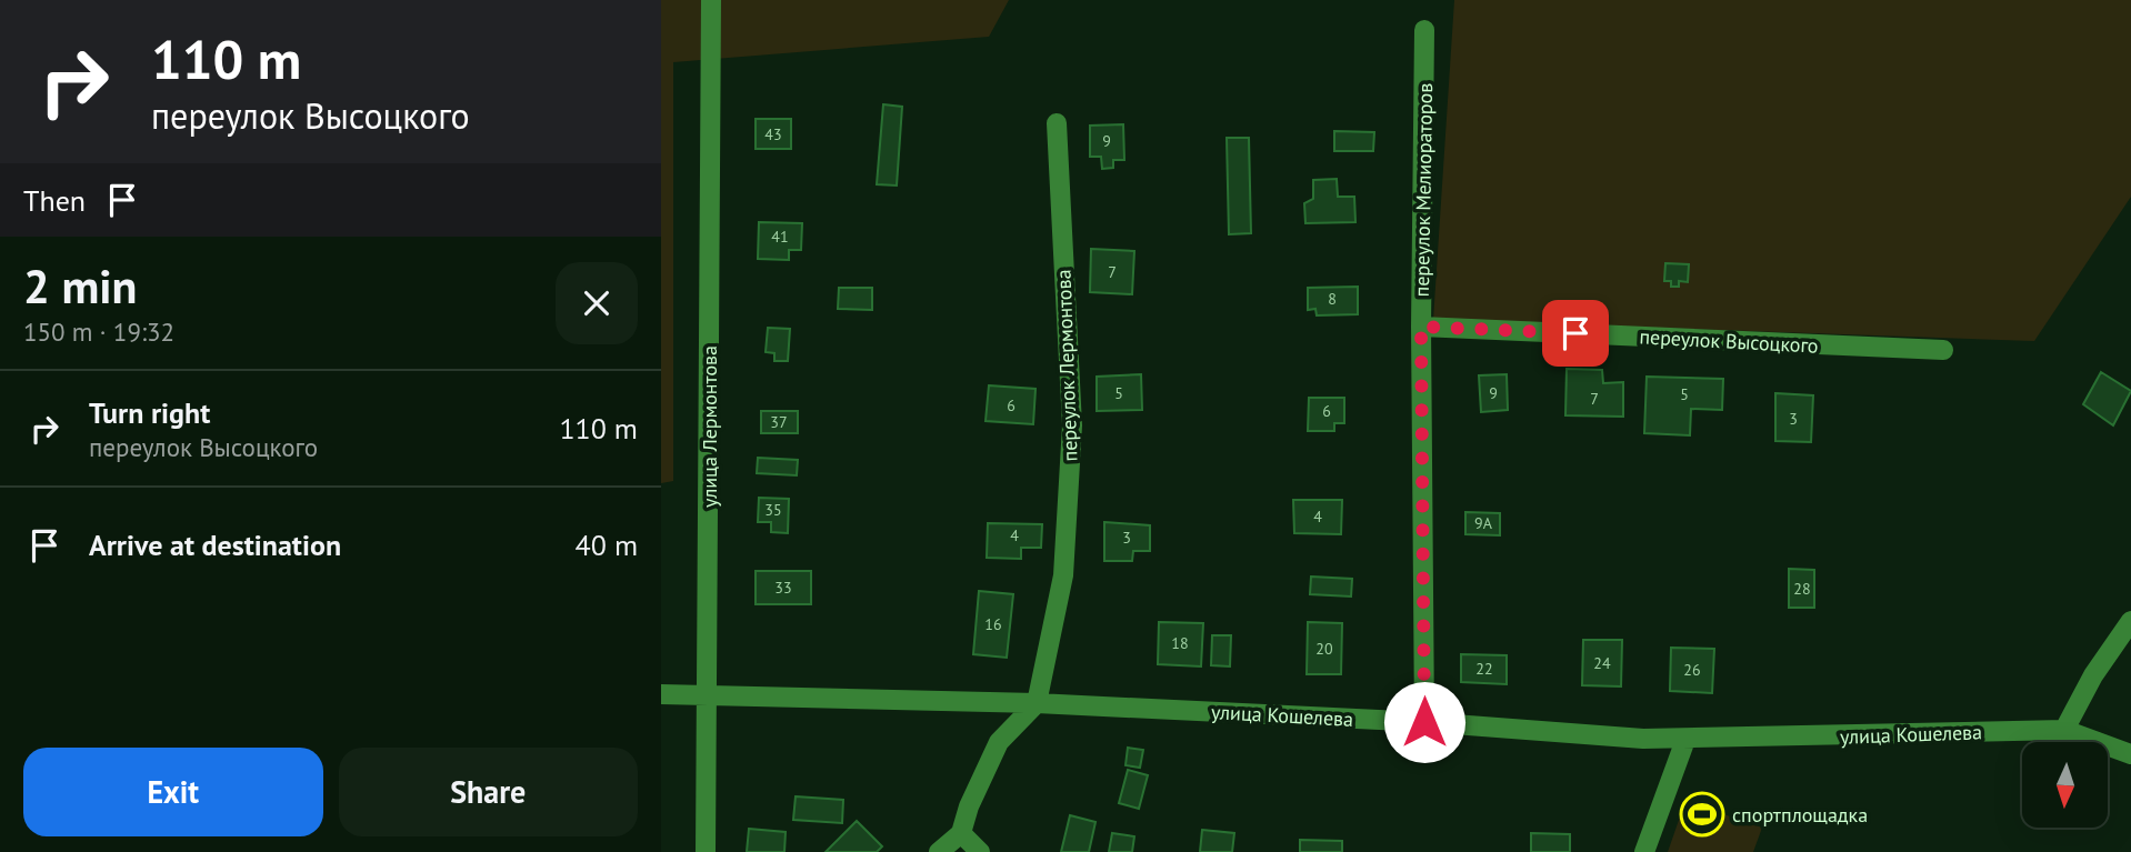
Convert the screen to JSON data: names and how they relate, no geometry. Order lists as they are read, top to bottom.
{
  "streets": {
    "street": [
      "переулок Мелиораторов",
      "переулок Высоцкого",
      "переулок Лермонтова",
      "улица Лермонтова",
      "улица Кошелева"
    ]
  },
  "crossings": [
    ["переулок Мелиораторов", "переулок Высоцкого"],
    ["переулок Мелиораторов", "улица Кошелева"],
    ["переулок Лермонтова", "улица Кошелева"],
    ["улица Лермонтова", "улица Кошелева"]
  ],
  "places": {
    "sports": ["спортплощадка"]
  },
  "house_numbers": [
    "43",
    "9",
    "41",
    "7",
    "8",
    "5",
    "9",
    "5",
    "7",
    "6",
    "6",
    "3",
    "37",
    "35",
    "4",
    "9А",
    "4",
    "3",
    "33",
    "28",
    "16",
    "18",
    "20",
    "24",
    "22",
    "26"
  ],
  "north": "bottom",
  "page": {
    "turn": ["110 m", "переулок Высоцкого"],
    "then": "Then",
    "heading": ["2 min", "150 m · 19:32"],
    "list": [
      {
        "name": "Turn right",
        "note": "переулок Высоцкого",
        "value": "110 m"
      },
      {
        "name": "Arrive at destination",
        "value": "40 m"
      }
    ],
    "buttons": ["Exit", "Share"]
  }
}
